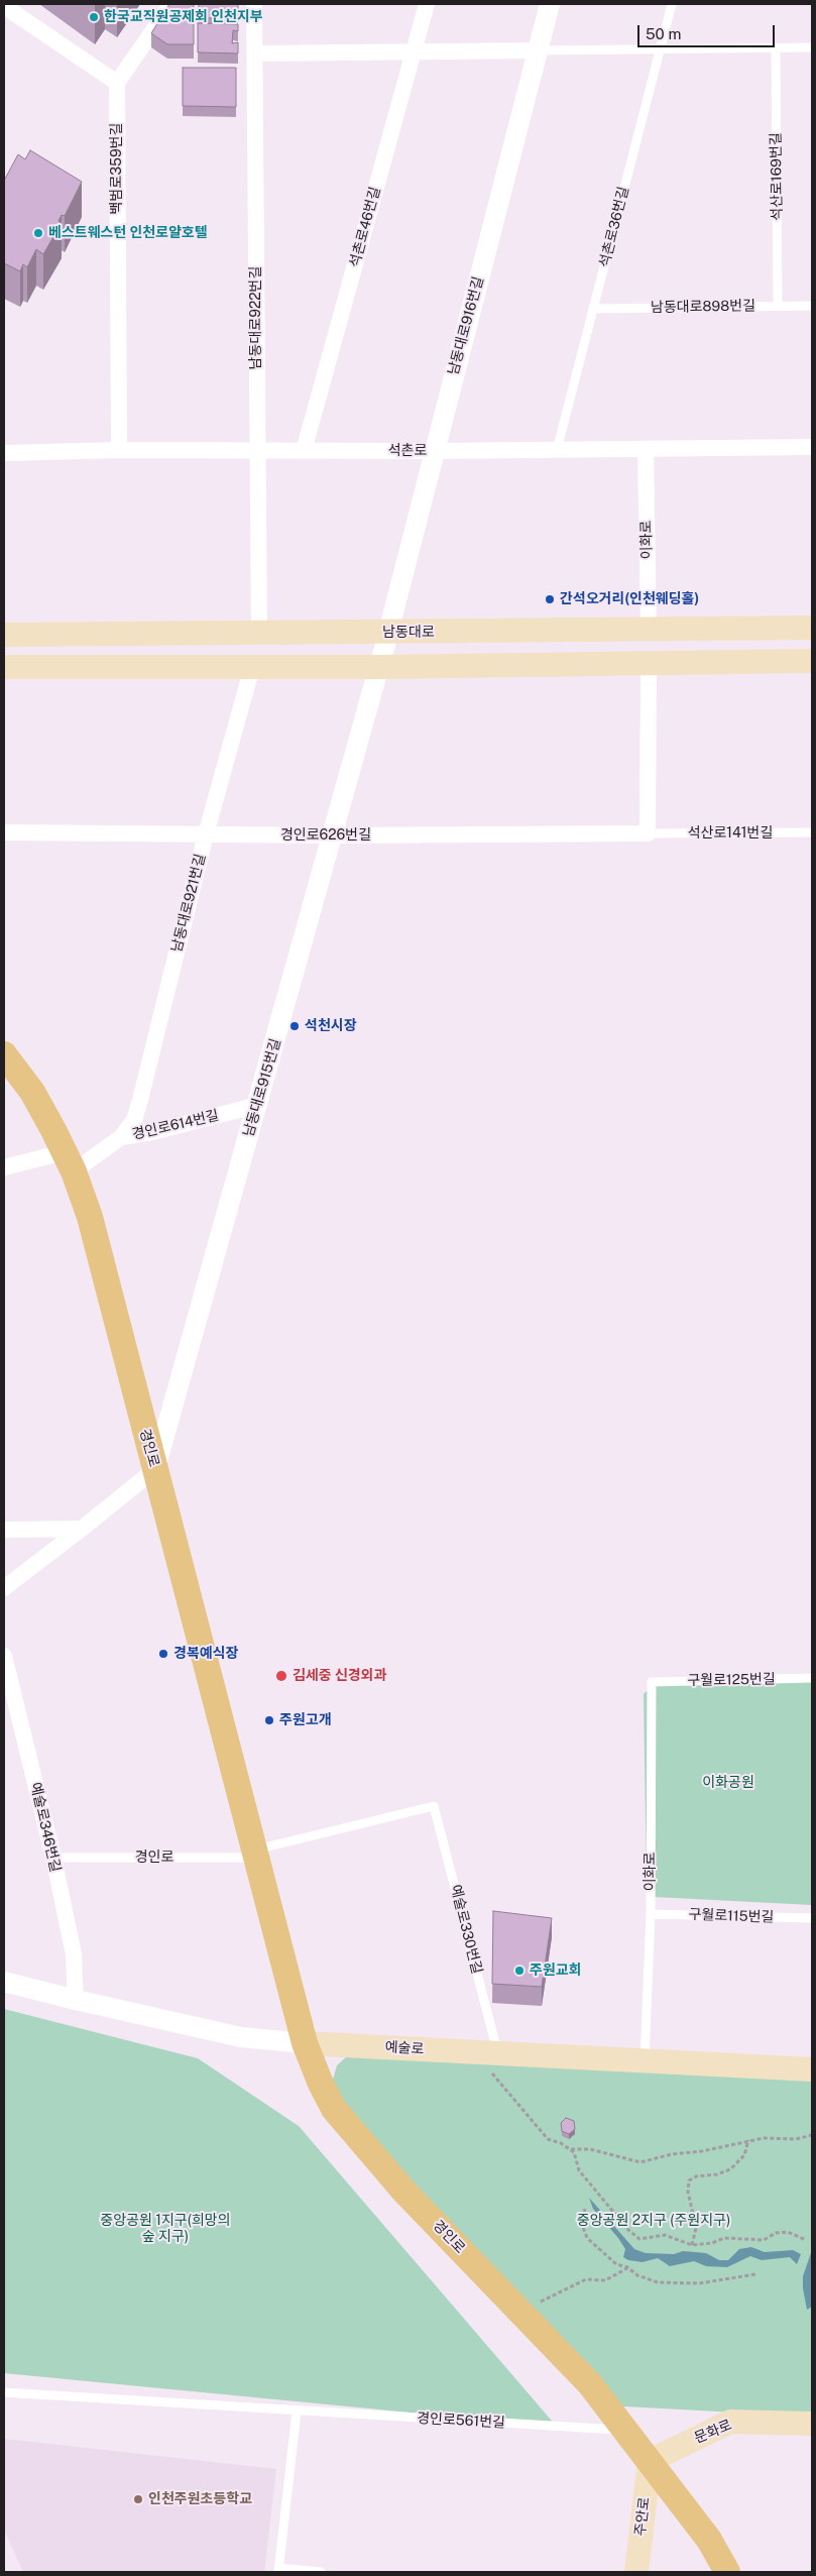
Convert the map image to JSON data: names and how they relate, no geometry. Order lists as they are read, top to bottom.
{
  "streets": {
    "main road": [
      "남동대로",
      "경인로",
      "예술로",
      "문화로",
      "주안로"
    ],
    "street": [
      "백범로359번길",
      "석촌로46번길",
      "남동대로922번길",
      "남동대로916번길",
      "석촌로",
      "이화로",
      "경인로626번길",
      "남동대로921번길",
      "남동대로915번길",
      "경인로614번길",
      "예술로346번길"
    ],
    "lane": [
      "석산로169번길",
      "석촌로36번길",
      "남동대로898번길",
      "석산로141번길",
      "구월로125번길",
      "구월로115번길",
      "예술로330번길",
      "경인로561번길"
    ]
  },
  "crossings": [
    ["백범로359번길", "석촌로"],
    ["석산로169번길", "남동대로898번길"],
    ["석촌로46번길", "석촌로"],
    ["석촌로36번길", "남동대로898번길"],
    ["석촌로36번길", "석촌로"],
    ["남동대로922번길", "석촌로"],
    ["남동대로922번길", "남동대로"],
    ["남동대로916번길", "석촌로"],
    ["남동대로916번길", "남동대로"],
    ["남동대로916번길", "남동대로915번길"],
    ["석촌로", "이화로"],
    ["이화로", "남동대로"],
    ["이화로", "구월로125번길"],
    ["이화로", "구월로115번길"],
    ["이화로", "예술로"],
    ["남동대로", "남동대로915번길"],
    ["석산로141번길", "경인로626번길"],
    ["경인로626번길", "남동대로921번길"],
    ["경인로626번길", "남동대로915번길"],
    ["남동대로921번길", "경인로614번길"],
    ["남동대로915번길", "경인로614번길"],
    ["남동대로915번길", "경인로"],
    ["경인로614번길", "경인로"],
    ["경인로", "예술로346번길"],
    ["경인로", "예술로330번길"],
    ["경인로", "예술로"],
    ["경인로", "경인로561번길"],
    ["경인로", "문화로"],
    ["경인로", "주안로"],
    ["예술로346번길", "예술로"],
    ["예술로330번길", "예술로"],
    ["문화로", "주안로"]
  ],
  "parks": ["이화공원", "중앙공원 1지구(희망의 숲 지구)", "중앙공원 2지구 (주원지구)"],
  "places": [
    "한국교직원공제회 인천지부",
    "베스트웨스턴 인천로얄호텔",
    "간석오거리(인천웨딩홀)",
    "석천시장",
    "경복예식장",
    "김세중 신경외과",
    "주원고개",
    "주원교회",
    "인천주원초등학교"
  ],
  "scale_bar": "50 m"
}
